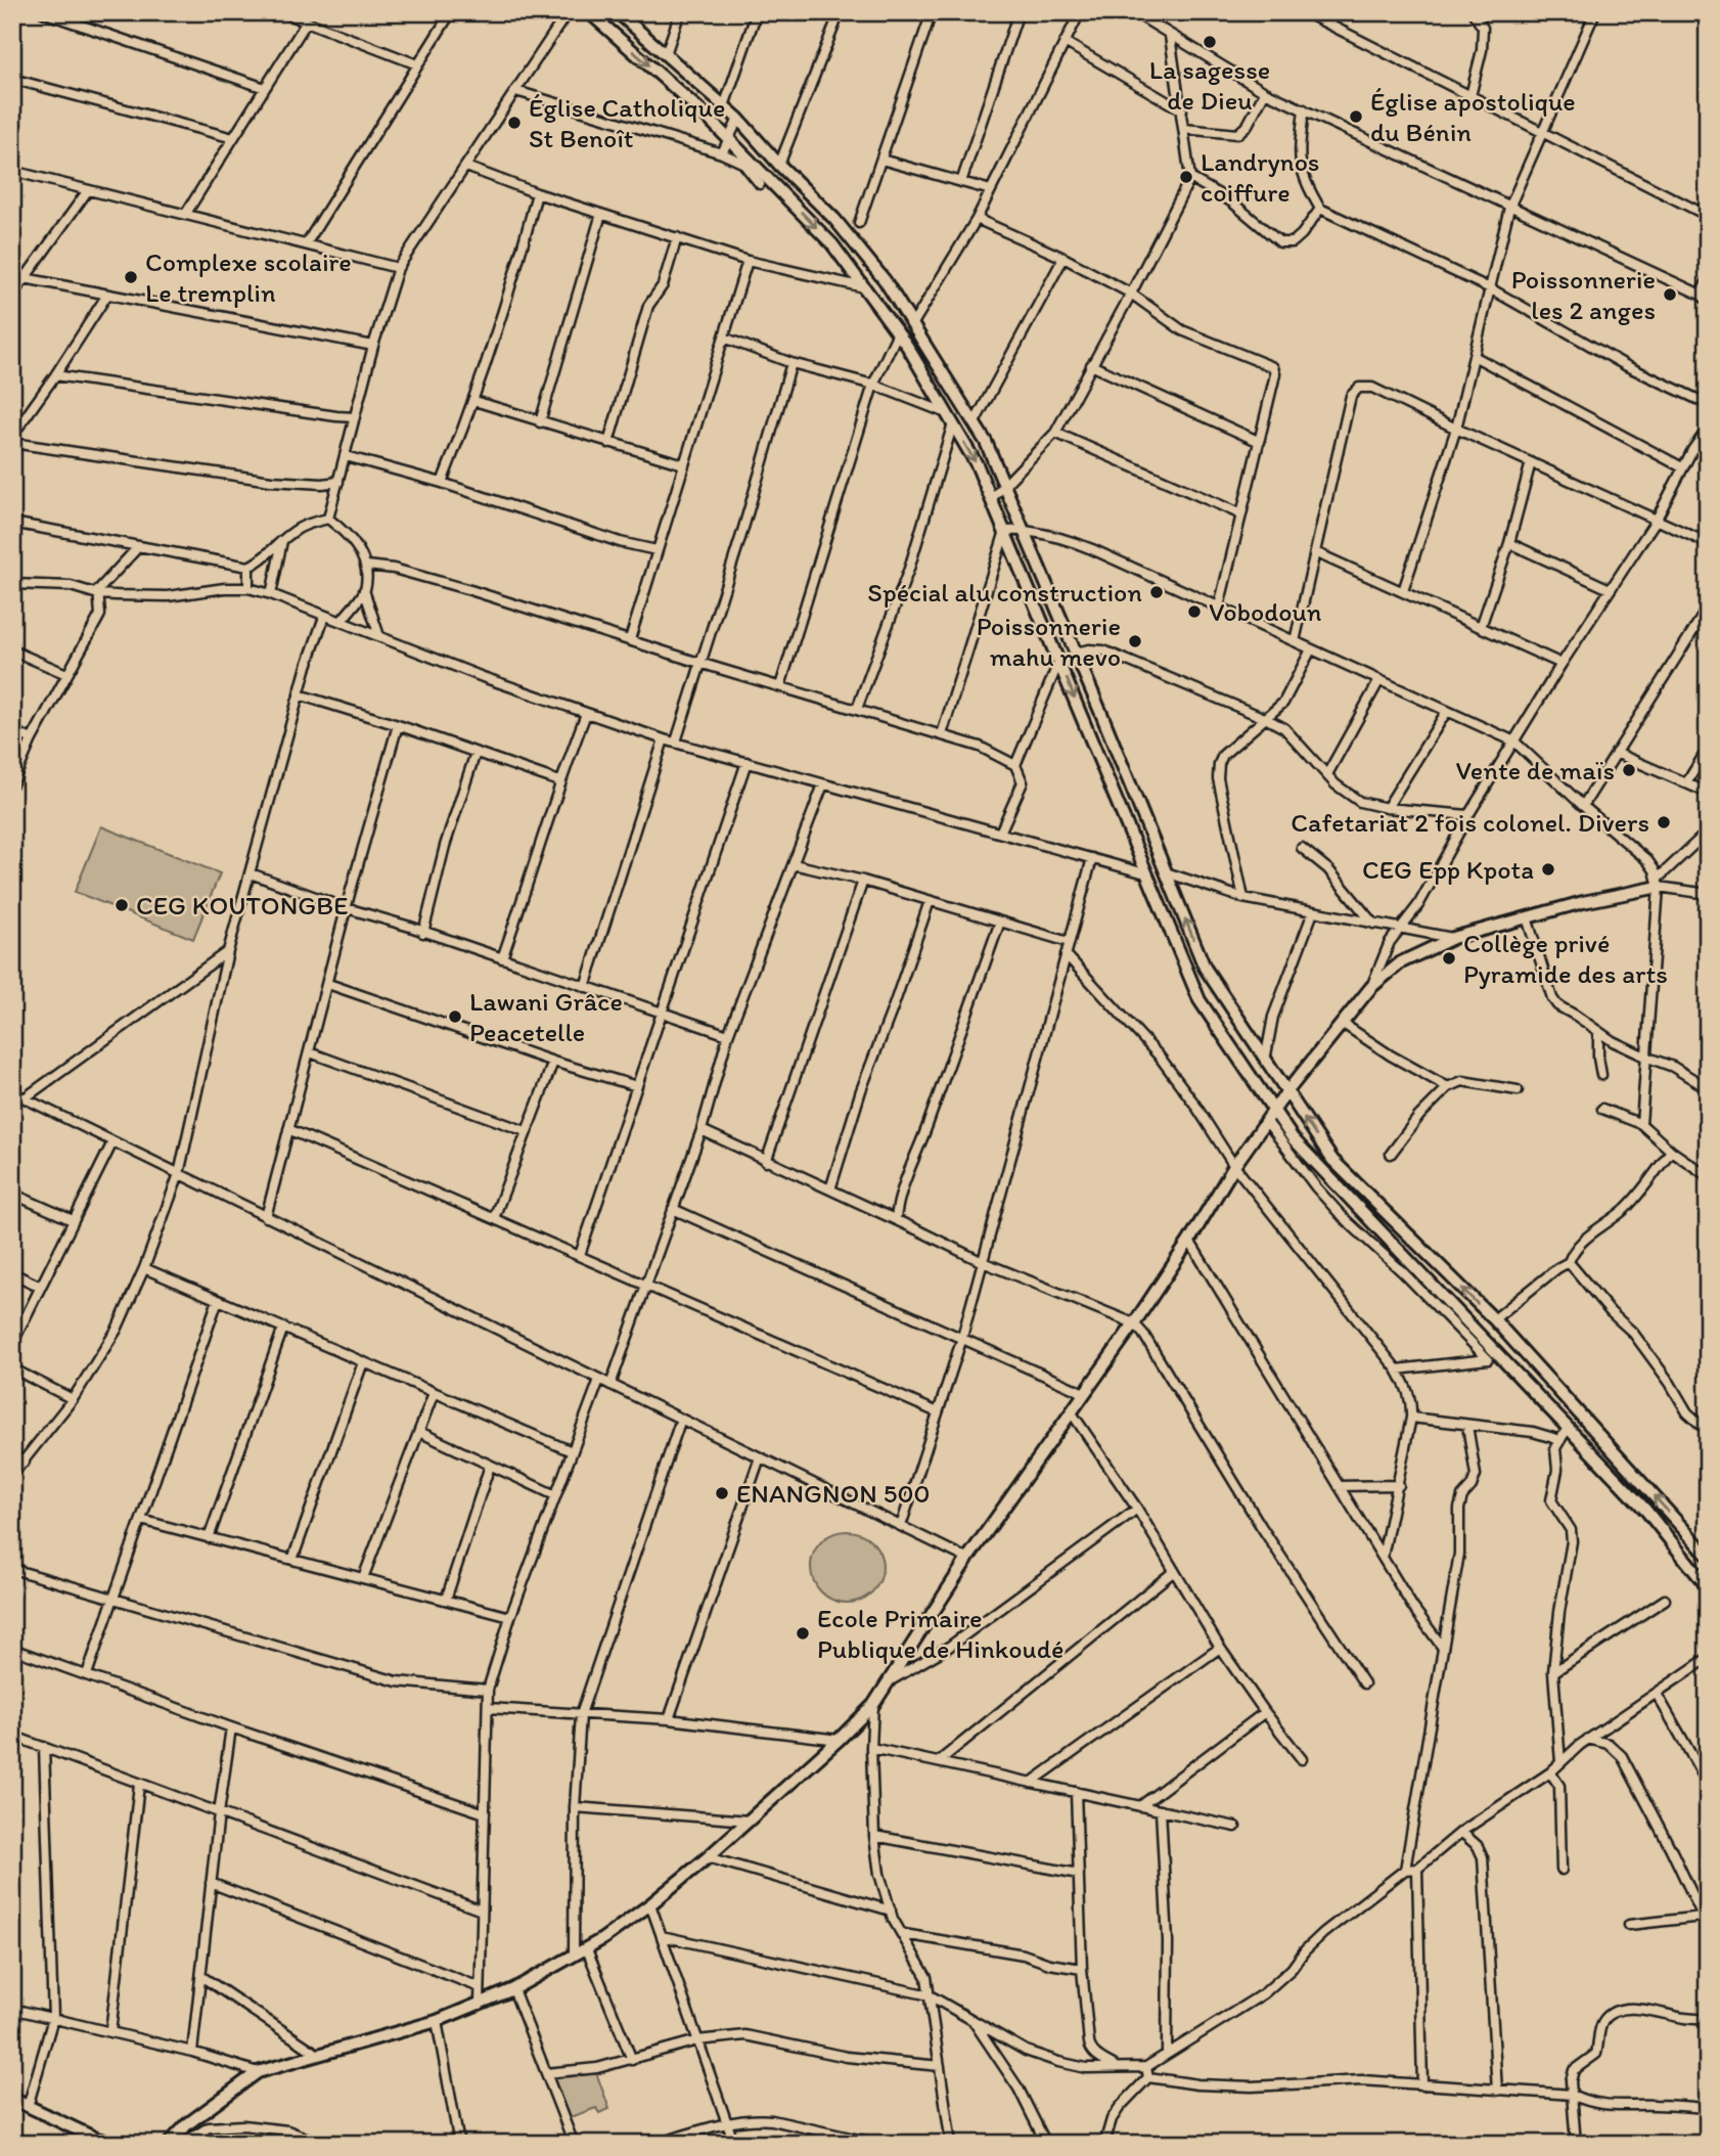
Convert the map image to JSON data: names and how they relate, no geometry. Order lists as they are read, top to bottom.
{
  "places": [
    "La sagesse de Dieu",
    "Église apostolique du Bénin",
    "Église Catholique St Benoît",
    "Landrynos coiffure",
    "Complexe scolaire Le tremplin",
    "Poissonnerie les 2 anges",
    "Spécial alu construction",
    "Vobodoun",
    "Poissonnerie mahu mevo",
    "Vente de maïs",
    "Cafetariat 2 fois colonel. Divers",
    "CEG Epp Kpota",
    "CEG KOUTONGBE",
    "Collège privé Pyramide des arts",
    "Lawani Grâce Peacetelle",
    "ENANGNON 500",
    "Ecole Primaire Publique de Hinkoudé"
  ]
}
